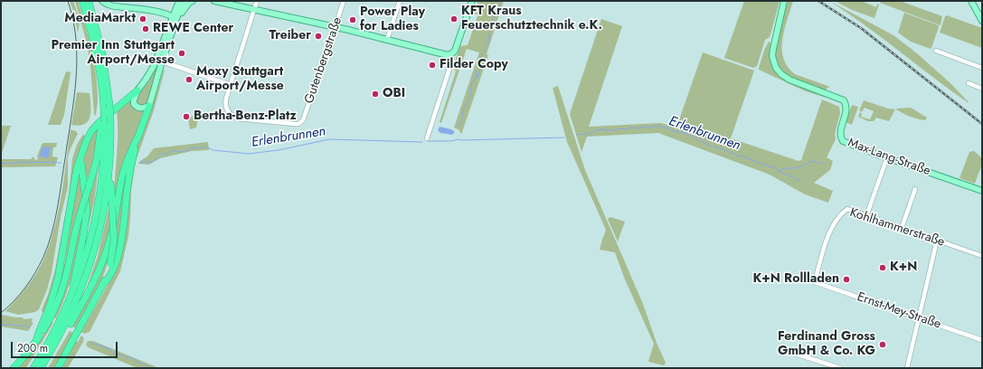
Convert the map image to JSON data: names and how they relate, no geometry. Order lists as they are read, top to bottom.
{
  "streets": {
    "main road": ["Max-Lang-Straße"],
    "street": ["Gutenbergstraße", "Kohlhammerstraße", "Ernst-Mey-Straße"]
  },
  "crossings": [
    ["Kohlhammerstraße", "Ernst-Mey-Straße"]
  ],
  "water": ["Erlenbrunnen"],
  "places": [
    "MediaMarkt",
    "KFT Kraus Feuerschutztechnik e.K.",
    "Power Play for Ladies",
    "REWE Center",
    "Treiber",
    "Premier Inn Stuttgart Airport/Messe",
    "Filder Copy",
    "Moxy Stuttgart Airport/Messe",
    "OBI",
    "Bertha-Benz-Platz",
    "K+N",
    "K+N Rollladen",
    "Ferdinand Gross GmbH & Co. KG"
  ],
  "scale_bar": "200 m"
}
